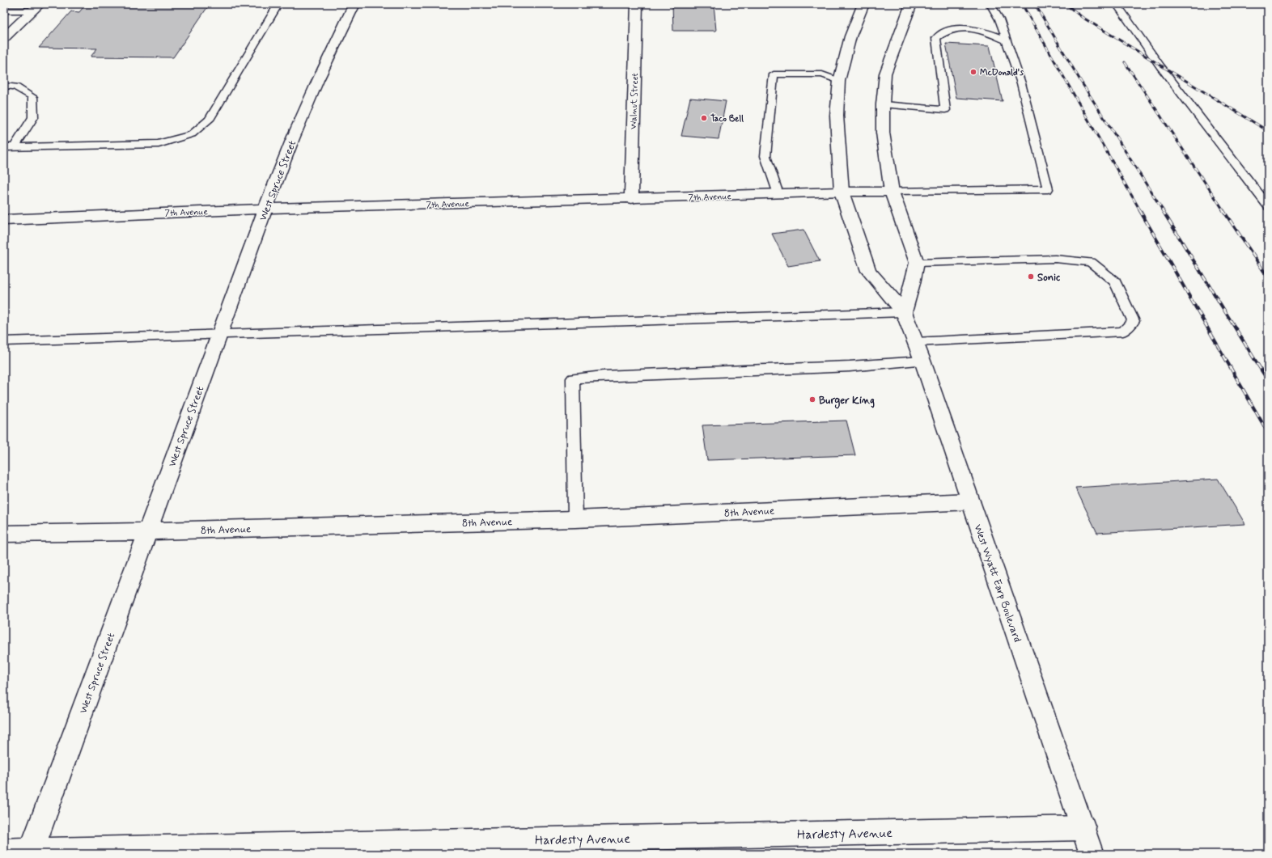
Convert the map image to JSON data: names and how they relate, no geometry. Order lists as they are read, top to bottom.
{
  "streets": {
    "street": [
      "Walnut Street",
      "West Spruce Street",
      "7th Avenue",
      "8th Avenue",
      "West Wyatt Earp Boulevard",
      "Hardesty Avenue"
    ]
  },
  "crossings": [
    ["Walnut Street", "7th Avenue"],
    ["West Spruce Street", "7th Avenue"],
    ["West Spruce Street", "8th Avenue"],
    ["West Spruce Street", "Hardesty Avenue"],
    ["7th Avenue", "West Wyatt Earp Boulevard"],
    ["8th Avenue", "West Wyatt Earp Boulevard"],
    ["West Wyatt Earp Boulevard", "Hardesty Avenue"]
  ],
  "places": [
    "McDonald's",
    "Taco Bell",
    "Sonic",
    "Burger King"
  ]
}
